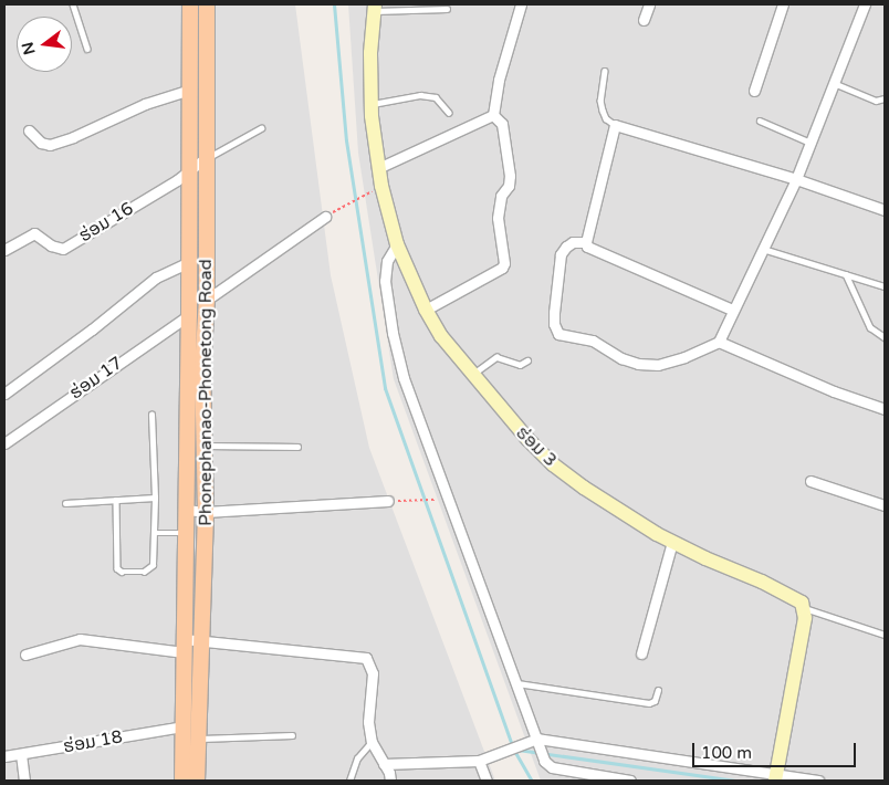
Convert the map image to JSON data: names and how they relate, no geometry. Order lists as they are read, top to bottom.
{
  "streets": {
    "main road": ["Phonephanao-Phonetong Road"],
    "street": [
      "ຮ່ອມ 16",
      "ຮ່ອມ 17",
      "ຮ່ອມ 3",
      "ຮ່ອມ 18"
    ]
  },
  "crossings": [
    ["ຮ່ອມ 16", "Phonephanao-Phonetong Road"],
    ["ຮ່ອມ 17", "Phonephanao-Phonetong Road"],
    ["Phonephanao-Phonetong Road", "ຮ່ອມ 18"]
  ],
  "scale_bar": "100 m",
  "north": "left"
}
